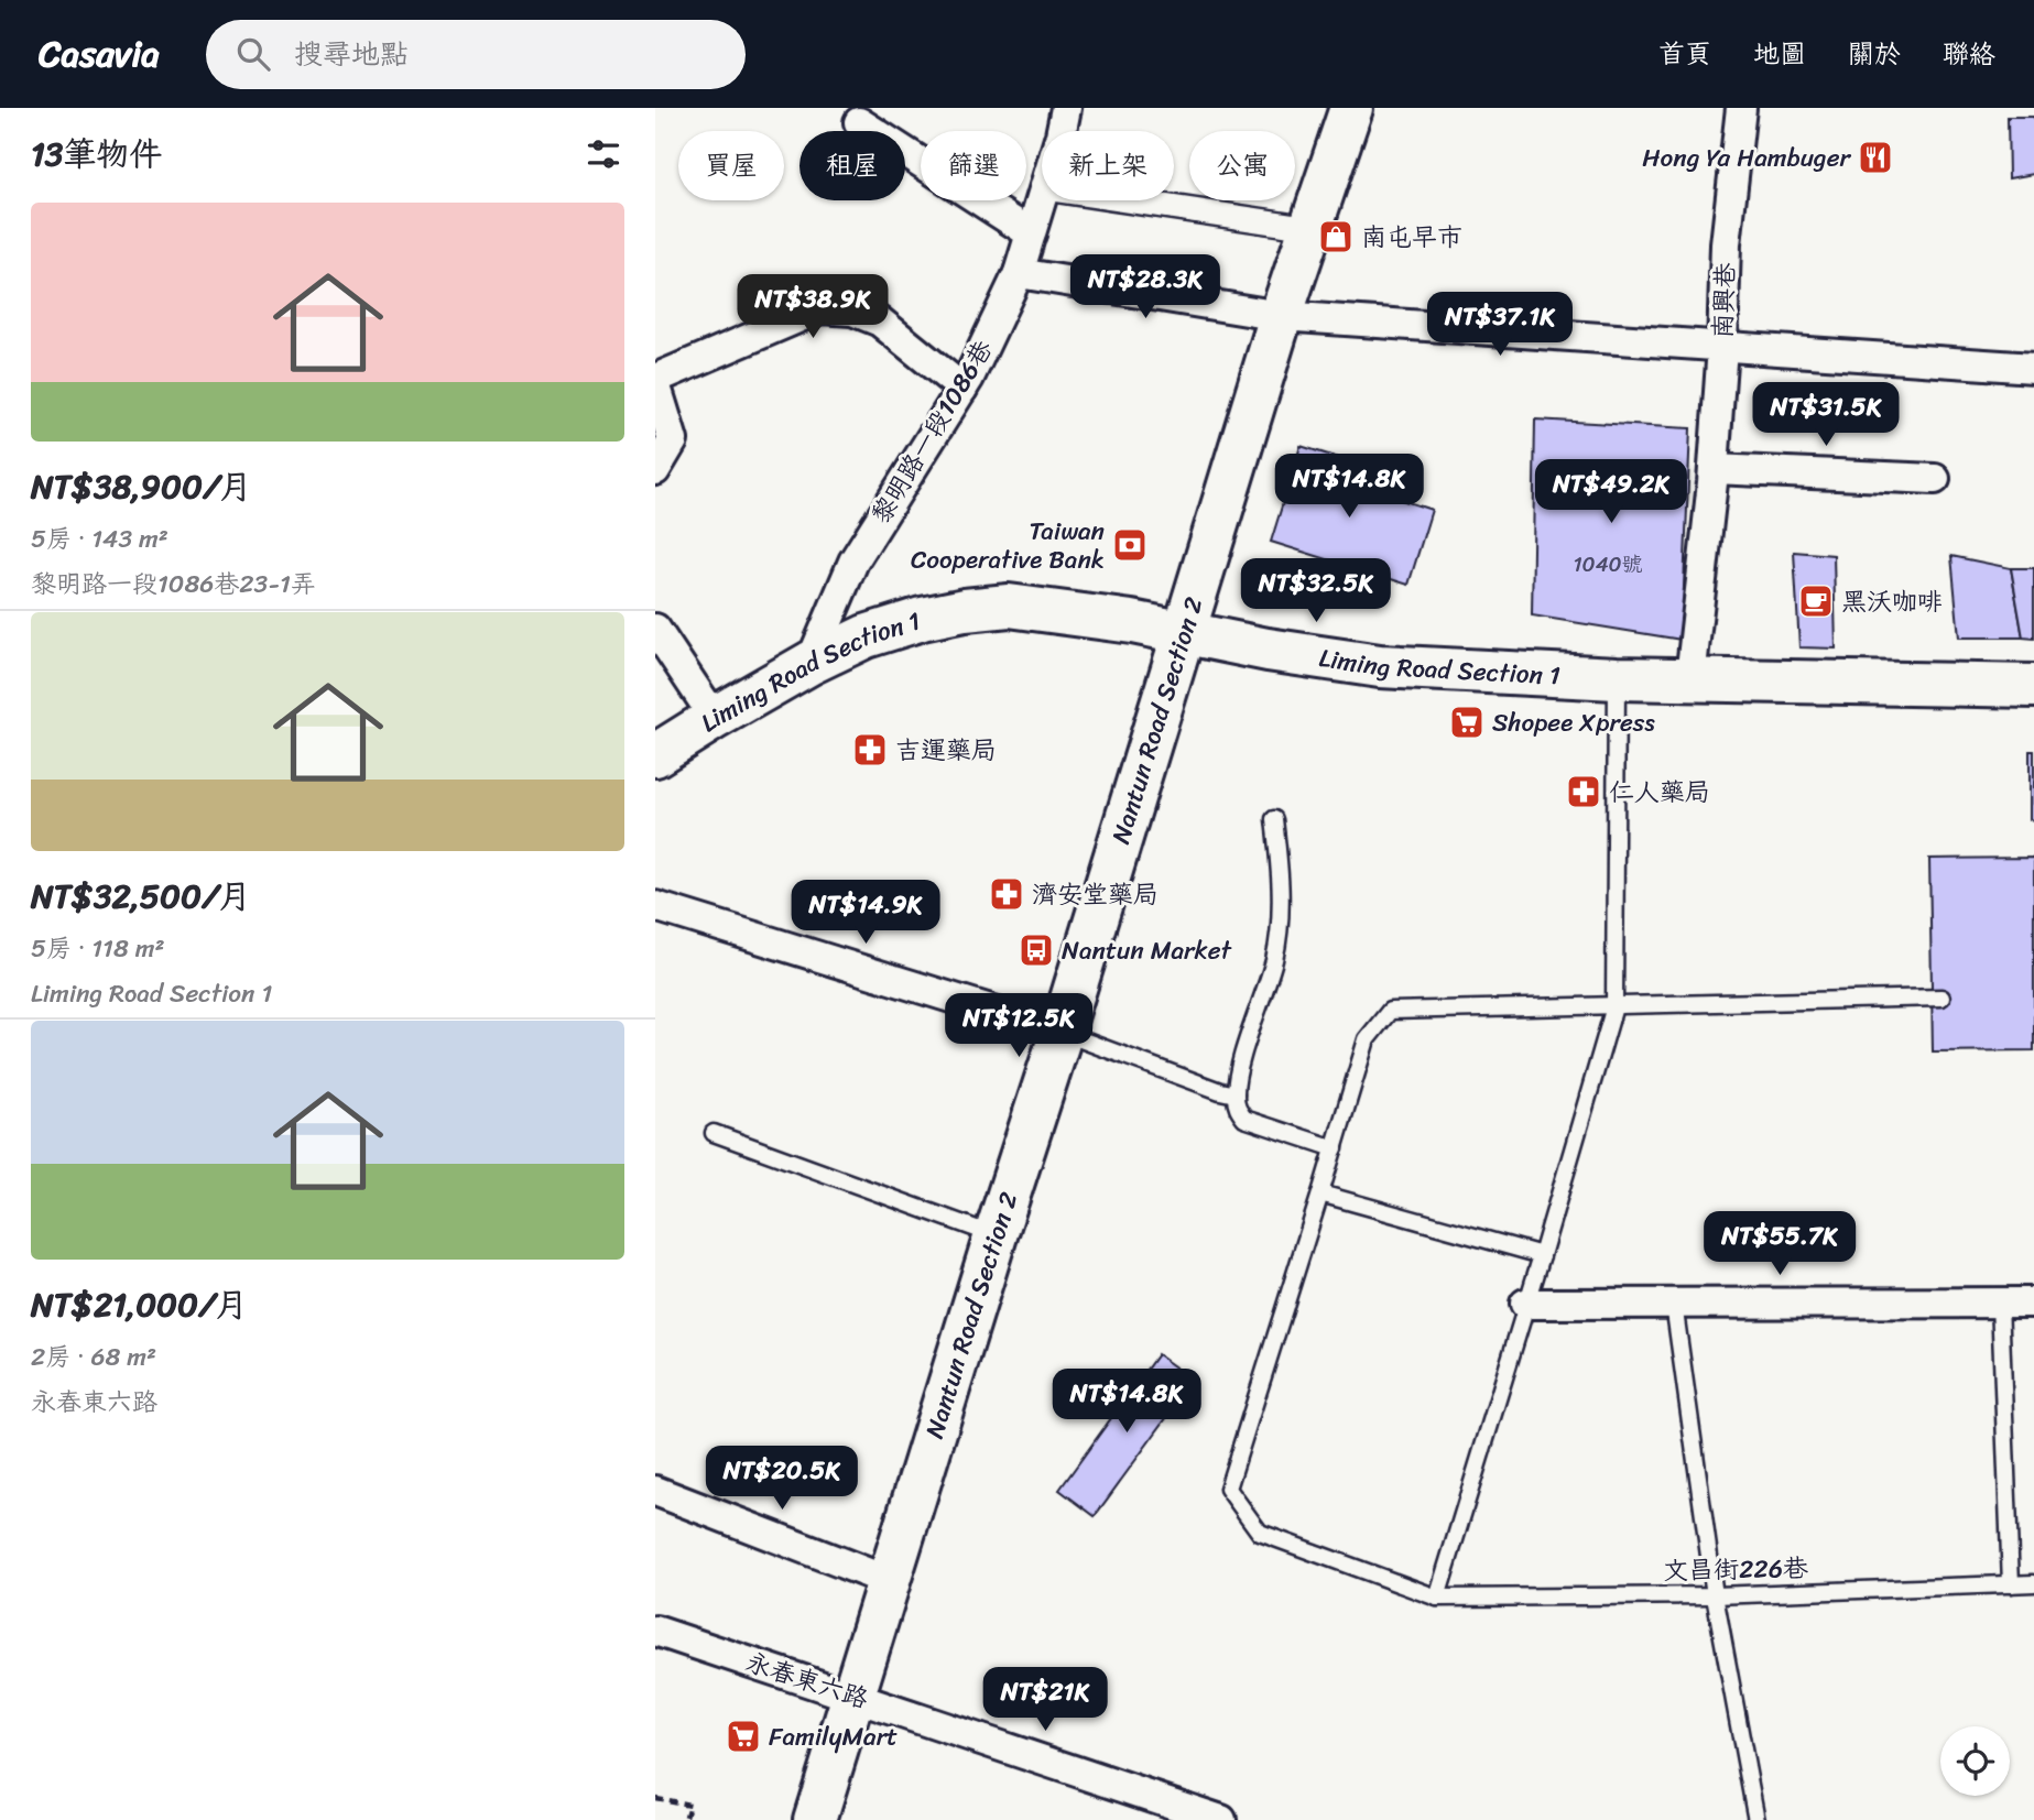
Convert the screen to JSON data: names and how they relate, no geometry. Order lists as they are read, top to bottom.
{
  "streets": {
    "main road": ["Liming Road Section 1", "Nantun Road Section 2"],
    "street": ["南興巷", "黎明路一段1086巷", "永春東六路"],
    "lane": ["文昌街226巷"]
  },
  "crossings": [
    ["南興巷", "Liming Road Section 1"],
    ["黎明路一段1086巷", "Liming Road Section 1"],
    ["Liming Road Section 1", "Nantun Road Section 2"],
    ["Nantun Road Section 2", "永春東六路"]
  ],
  "places": {
    "restaurant": ["Hong Ya Hambuger"],
    "shop": ["南屯早市"],
    "bank": ["Taiwan Cooperative Bank"],
    "cafe": ["黑沃咖啡"],
    "supermarket": ["Shopee Xpress", "FamilyMart"],
    "pharmacy": ["吉運藥局", "仁人藥局", "濟安堂藥局"],
    "bus stop": ["Nantun Market"]
  },
  "house_numbers": ["1040號"],
  "page": {
    "header": "Casavia",
    "search": "搜尋地點",
    "nav": [
      "首頁",
      "地圖",
      "關於",
      "聯絡"
    ],
    "heading": "13筆物件",
    "chip": [
      "買屋",
      "租屋",
      "篩選",
      "新上架",
      "公寓"
    ],
    "list": [
      {
        "name": "NT$38,900/月",
        "note": "5房 · 143 m² · 黎明路一段1086巷23-1弄"
      },
      {
        "name": "NT$32,500/月",
        "note": "5房 · 118 m² · Liming Road Section 1"
      },
      {
        "name": "NT$21,000/月",
        "note": "2房 · 68 m² · 永春東六路"
      }
    ],
    "price": [
      "NT$28.3K",
      "NT$38.9K",
      "NT$37.1K",
      "NT$31.5K",
      "NT$14.8K",
      "NT$49.2K",
      "NT$32.5K",
      "NT$14.9K",
      "NT$12.5K",
      "NT$55.7K",
      "NT$14.8K",
      "NT$20.5K",
      "NT$21K"
    ]
  }
}
